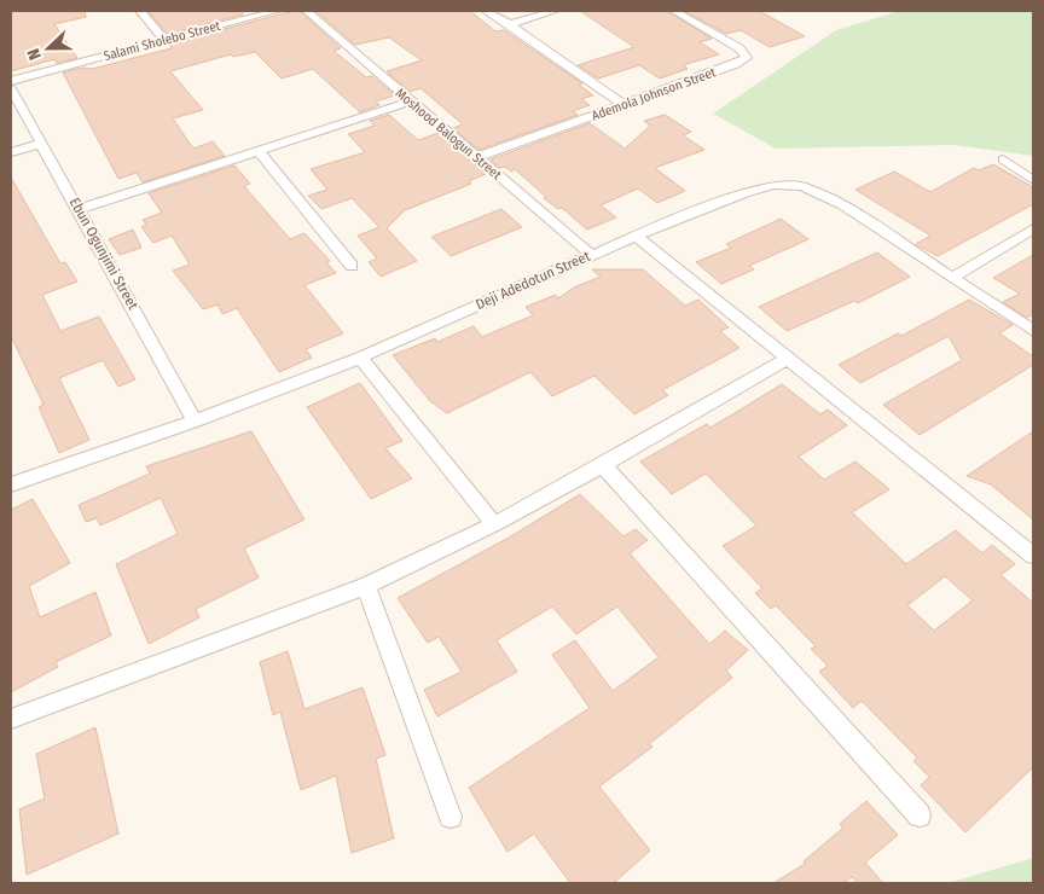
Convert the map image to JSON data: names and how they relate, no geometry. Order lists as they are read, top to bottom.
{
  "streets": {
    "street": [
      "Salami Sholebo Street",
      "Ademola Johnson Street",
      "Moshood Balogun Street",
      "Ebun Ogunjimi Street",
      "Deji Adedotun Street"
    ]
  },
  "crossings": [
    ["Ademola Johnson Street", "Moshood Balogun Street"],
    ["Moshood Balogun Street", "Deji Adedotun Street"],
    ["Ebun Ogunjimi Street", "Deji Adedotun Street"]
  ],
  "north": "left"
}
